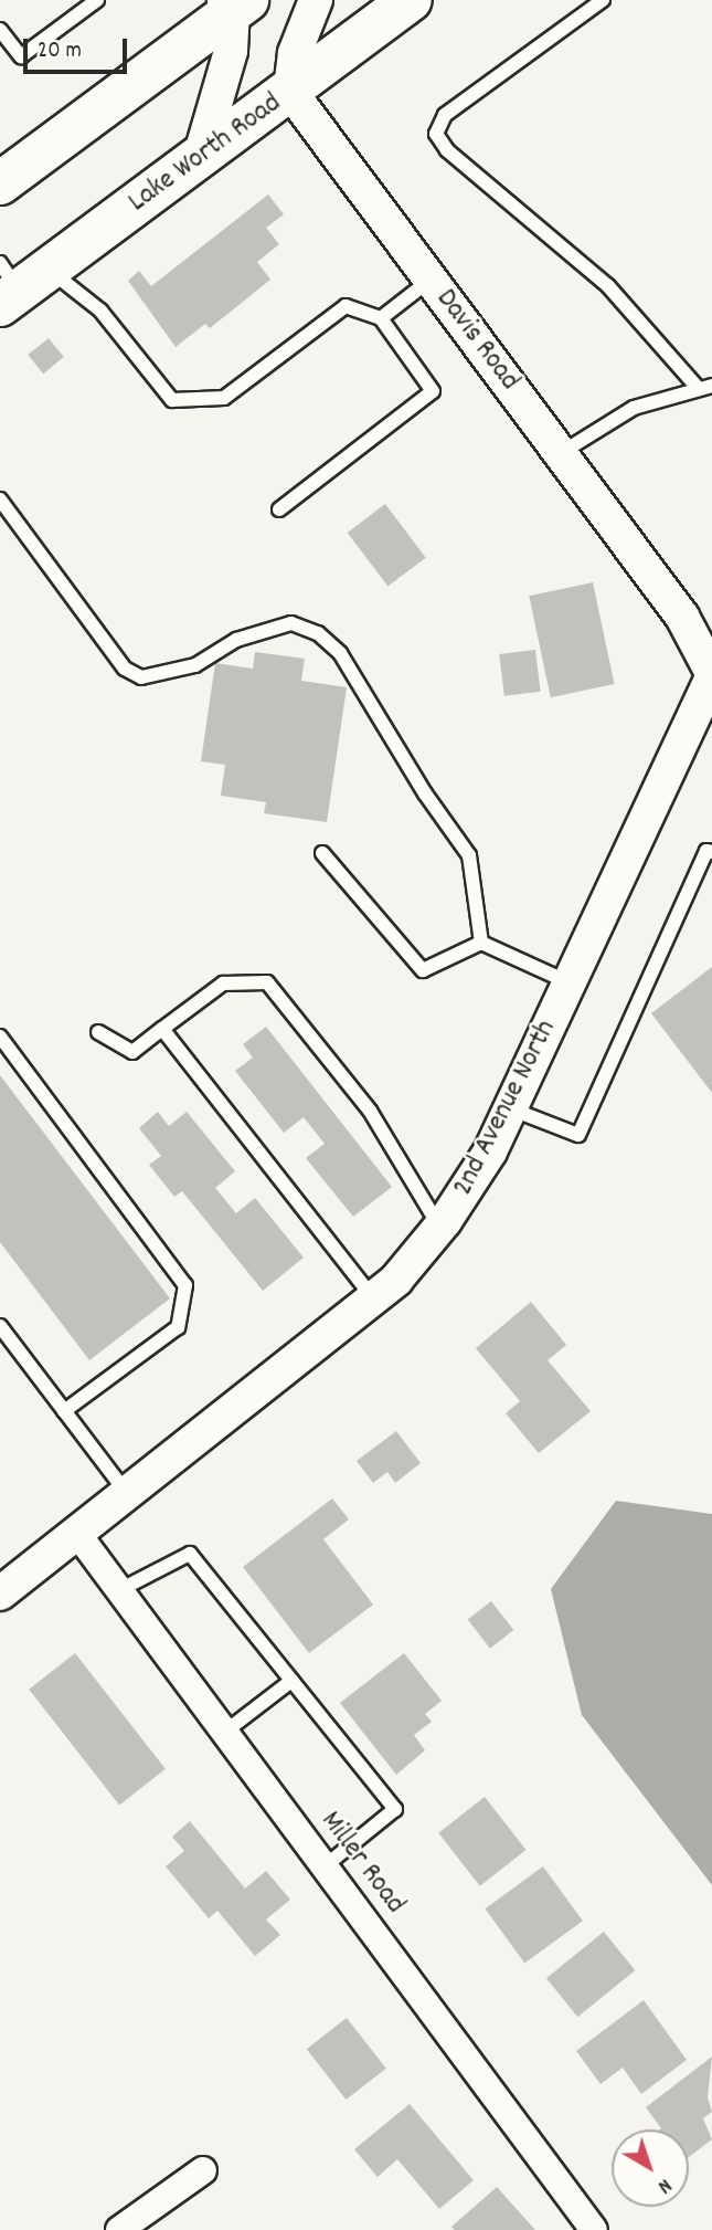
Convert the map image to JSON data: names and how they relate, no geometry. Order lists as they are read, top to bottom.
{
  "streets": {
    "main road": ["Lake Worth Road"],
    "street": ["Davis Road", "2nd Avenue North", "Miller Road"]
  },
  "crossings": [
    ["Lake Worth Road", "Davis Road"],
    ["Davis Road", "2nd Avenue North"],
    ["2nd Avenue North", "Miller Road"]
  ],
  "scale_bar": "20 m",
  "north": "bottom right"
}
